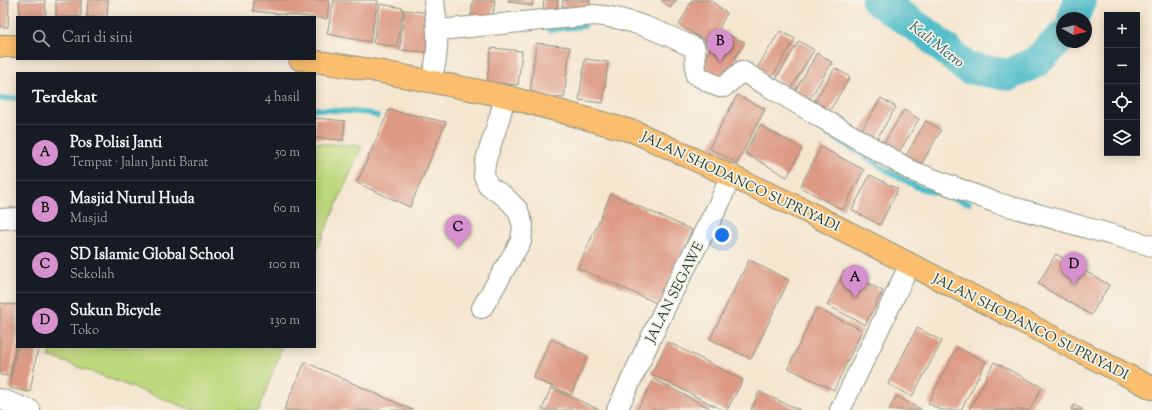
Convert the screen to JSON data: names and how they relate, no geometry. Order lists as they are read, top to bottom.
{
  "streets": {
    "main road": ["JALAN SHODANCO SUPRIYADI"],
    "street": ["JALAN SEGAWE"]
  },
  "crossings": [
    ["JALAN SHODANCO SUPRIYADI", "JALAN SEGAWE"]
  ],
  "water": ["Kali Metro"],
  "north": "right",
  "page": {
    "map_buttons": ["+", "−"],
    "search": "Cari di sini",
    "pins": [
      "B",
      "C",
      "D",
      "A"
    ],
    "heading": ["Terdekat", "4 hasil"],
    "list": [
      {
        "mark": "A",
        "name": "Pos Polisi Janti",
        "note": "Tempat · Jalan Janti Barat",
        "value": "50 m"
      },
      {
        "mark": "B",
        "name": "Masjid Nurul Huda",
        "note": "Masjid",
        "value": "60 m"
      },
      {
        "mark": "C",
        "name": "SD Islamic Global School",
        "note": "Sekolah",
        "value": "100 m"
      },
      {
        "mark": "D",
        "name": "Sukun Bicycle",
        "note": "Toko",
        "value": "130 m"
      }
    ]
  }
}
